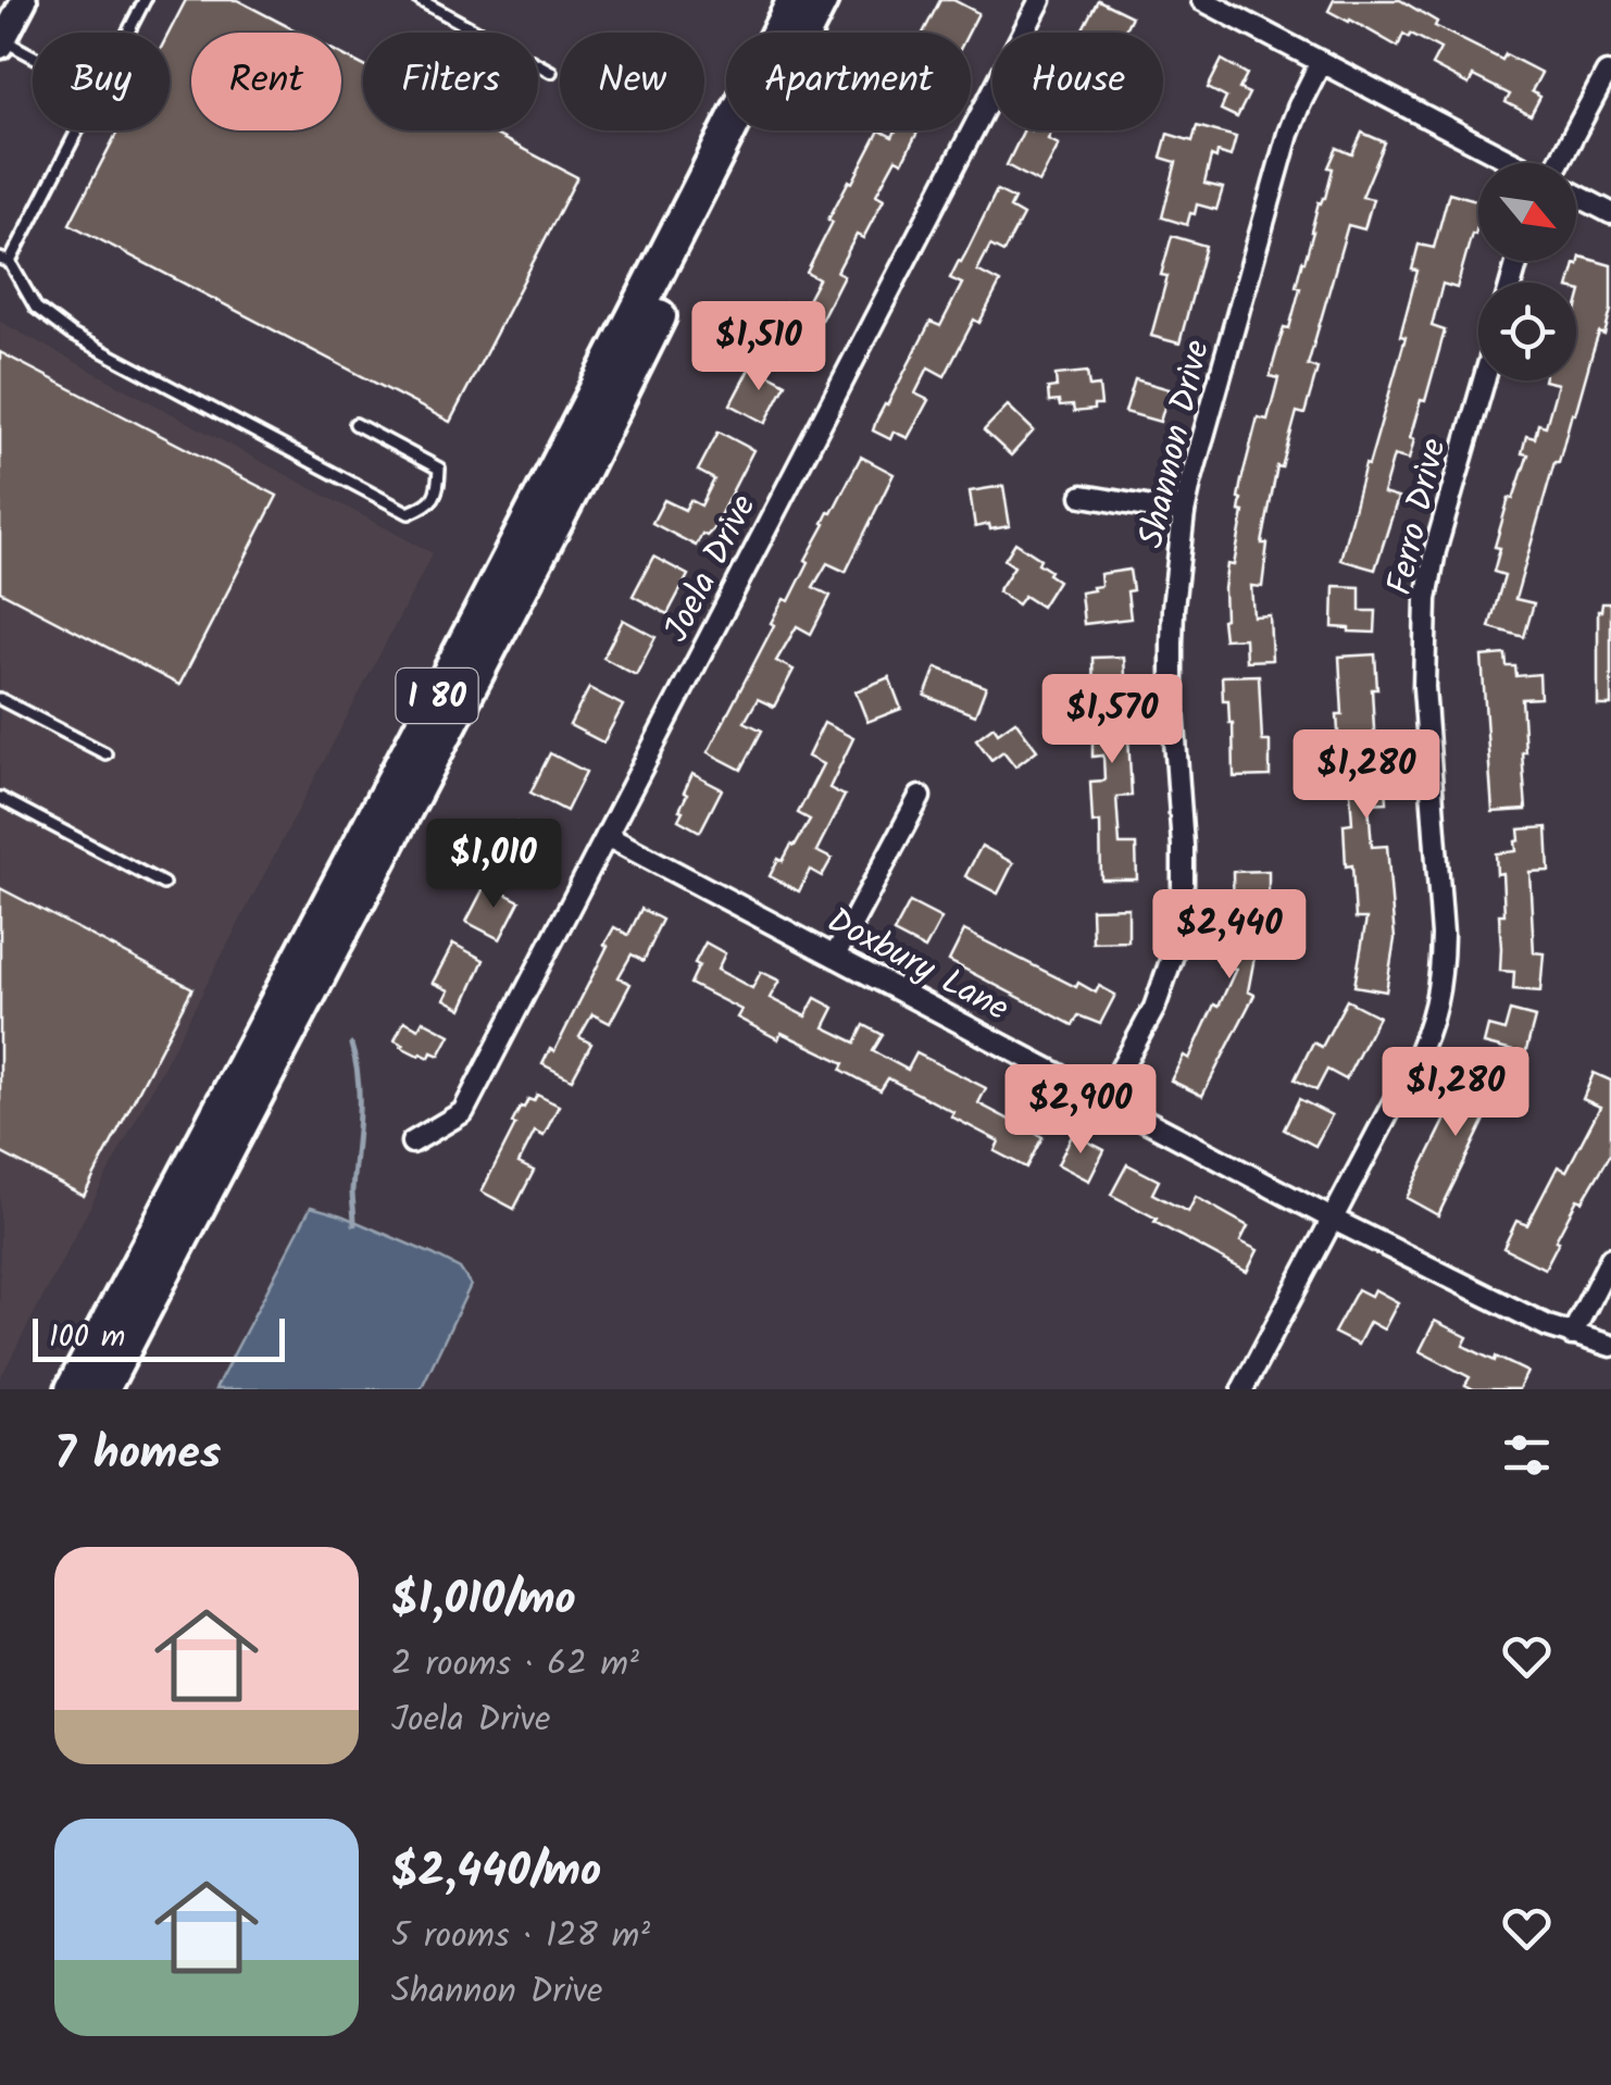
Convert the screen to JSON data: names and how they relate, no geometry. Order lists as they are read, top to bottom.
{
  "streets": {
    "highway": ["I 80"],
    "street": [
      "Shannon Drive",
      "Ferro Drive",
      "Joela Drive",
      "Doxbury Lane"
    ]
  },
  "crossings": [
    ["Shannon Drive", "Doxbury Lane"],
    ["Ferro Drive", "Doxbury Lane"],
    ["Joela Drive", "Doxbury Lane"]
  ],
  "scale_bar": "100 m",
  "north": "bottom right",
  "page": {
    "chip": [
      "Buy",
      "Rent",
      "Filters",
      "New",
      "Apartment",
      "House"
    ],
    "price": [
      "$1,510",
      "$1,570",
      "$1,280",
      "$1,010",
      "$2,440",
      "$1,280",
      "$2,900"
    ],
    "scale": "100 m",
    "heading": "7 homes",
    "list": [
      {
        "name": "$1,010/mo",
        "note": "2 rooms · 62 m² · Joela Drive"
      },
      {
        "name": "$2,440/mo",
        "note": "5 rooms · 128 m² · Shannon Drive"
      }
    ]
  }
}
